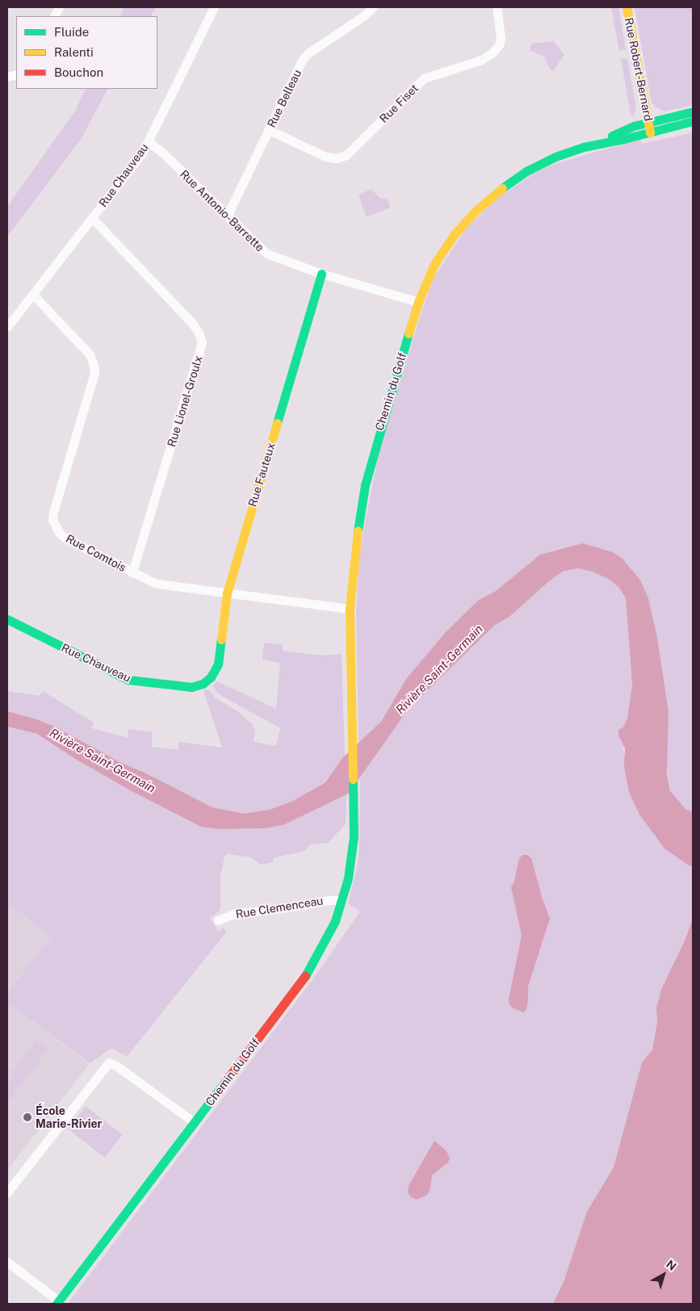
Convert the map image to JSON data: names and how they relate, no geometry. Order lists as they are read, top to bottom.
{
  "streets": {
    "street": [
      "Rue Robert-Bernard",
      "Rue Belleau",
      "Rue Fiset",
      "Rue Chauveau",
      "Rue Antonio-Barrette",
      "Chemin du Golf",
      "Rue Lionel-Groulx",
      "Rue Fauteux",
      "Rue Comtois",
      "Rue Clemenceau"
    ]
  },
  "crossings": [
    ["Rue Robert-Bernard", "Chemin du Golf"],
    ["Rue Belleau", "Rue Fiset"],
    ["Rue Belleau", "Rue Antonio-Barrette"],
    ["Rue Chauveau", "Rue Antonio-Barrette"],
    ["Rue Chauveau", "Rue Lionel-Groulx"],
    ["Rue Chauveau", "Rue Fauteux"],
    ["Rue Chauveau", "Rue Comtois"],
    ["Rue Antonio-Barrette", "Chemin du Golf"],
    ["Rue Antonio-Barrette", "Rue Fauteux"],
    ["Chemin du Golf", "Rue Comtois"],
    ["Chemin du Golf", "Rue Clemenceau"],
    ["Rue Lionel-Groulx", "Rue Comtois"],
    ["Rue Fauteux", "Rue Comtois"]
  ],
  "water": ["Rivière Saint-Germain"],
  "places": ["École Marie-Rivier"],
  "legend": ["Fluide", "Ralenti", "Bouchon"],
  "north": "top right"
}
